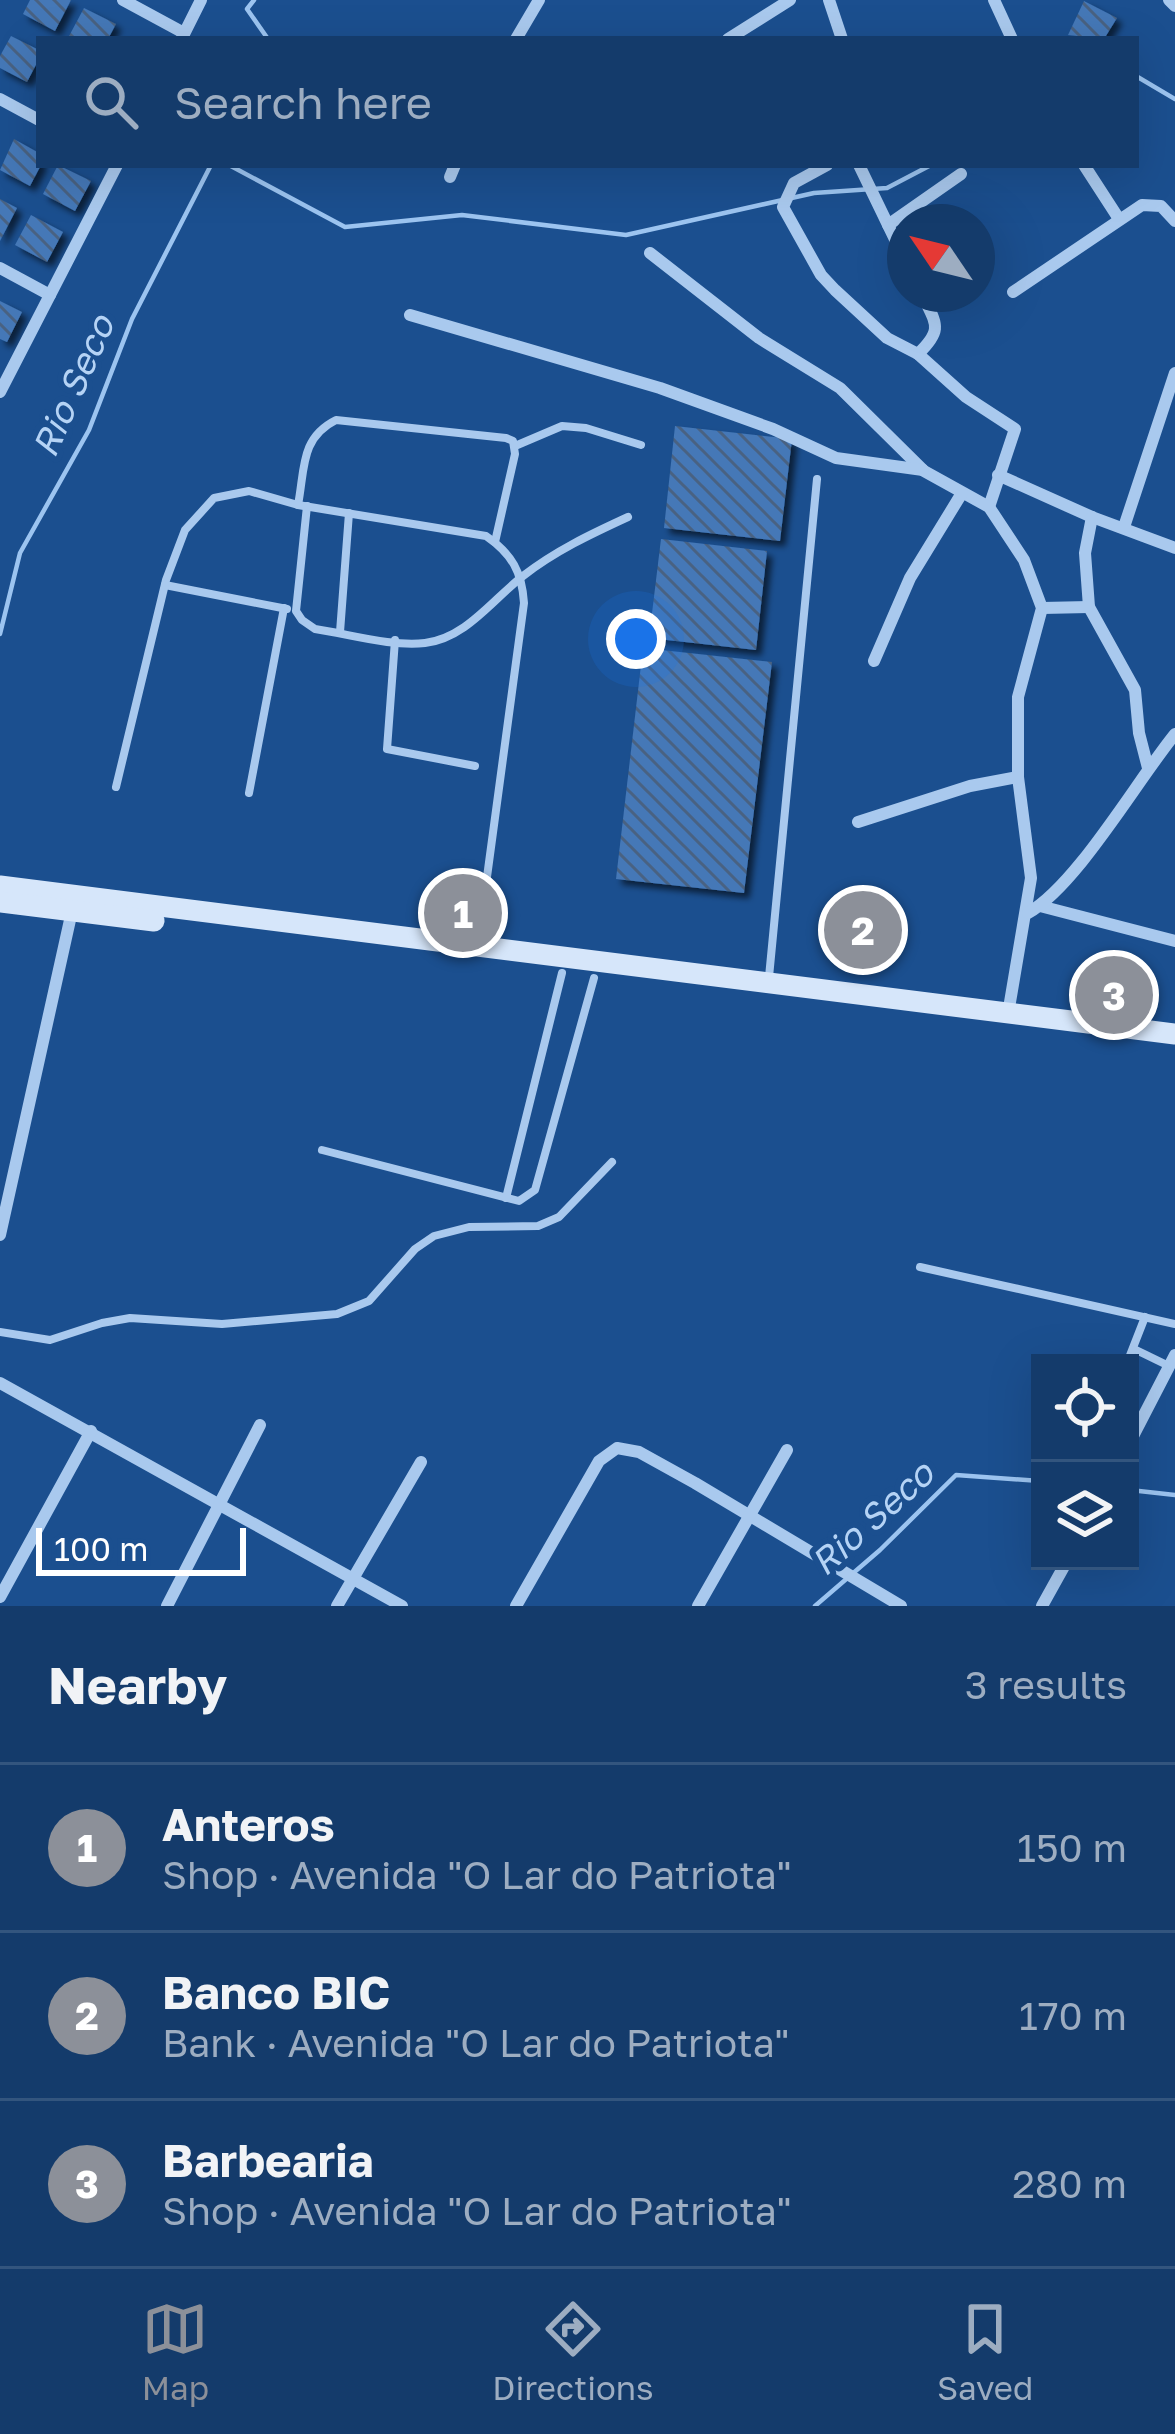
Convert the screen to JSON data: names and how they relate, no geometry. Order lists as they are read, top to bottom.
{
  "water": ["Rio Seco"],
  "scale_bar": "100 m",
  "north": "top left",
  "page": {
    "search": "Search here",
    "pins": ["1", "2", "3"],
    "scale": "100 m",
    "heading": ["Nearby", "3 results"],
    "list": [
      {
        "mark": "1",
        "name": "Anteros",
        "note": "Shop · Avenida \"O Lar do Patriota\"",
        "value": "150 m"
      },
      {
        "mark": "2",
        "name": "Banco BIC",
        "note": "Bank · Avenida \"O Lar do Patriota\"",
        "value": "170 m"
      },
      {
        "mark": "3",
        "name": "Barbearia",
        "note": "Shop · Avenida \"O Lar do Patriota\"",
        "value": "280 m"
      }
    ],
    "nav": ["Map", "Directions", "Saved"]
  }
}
